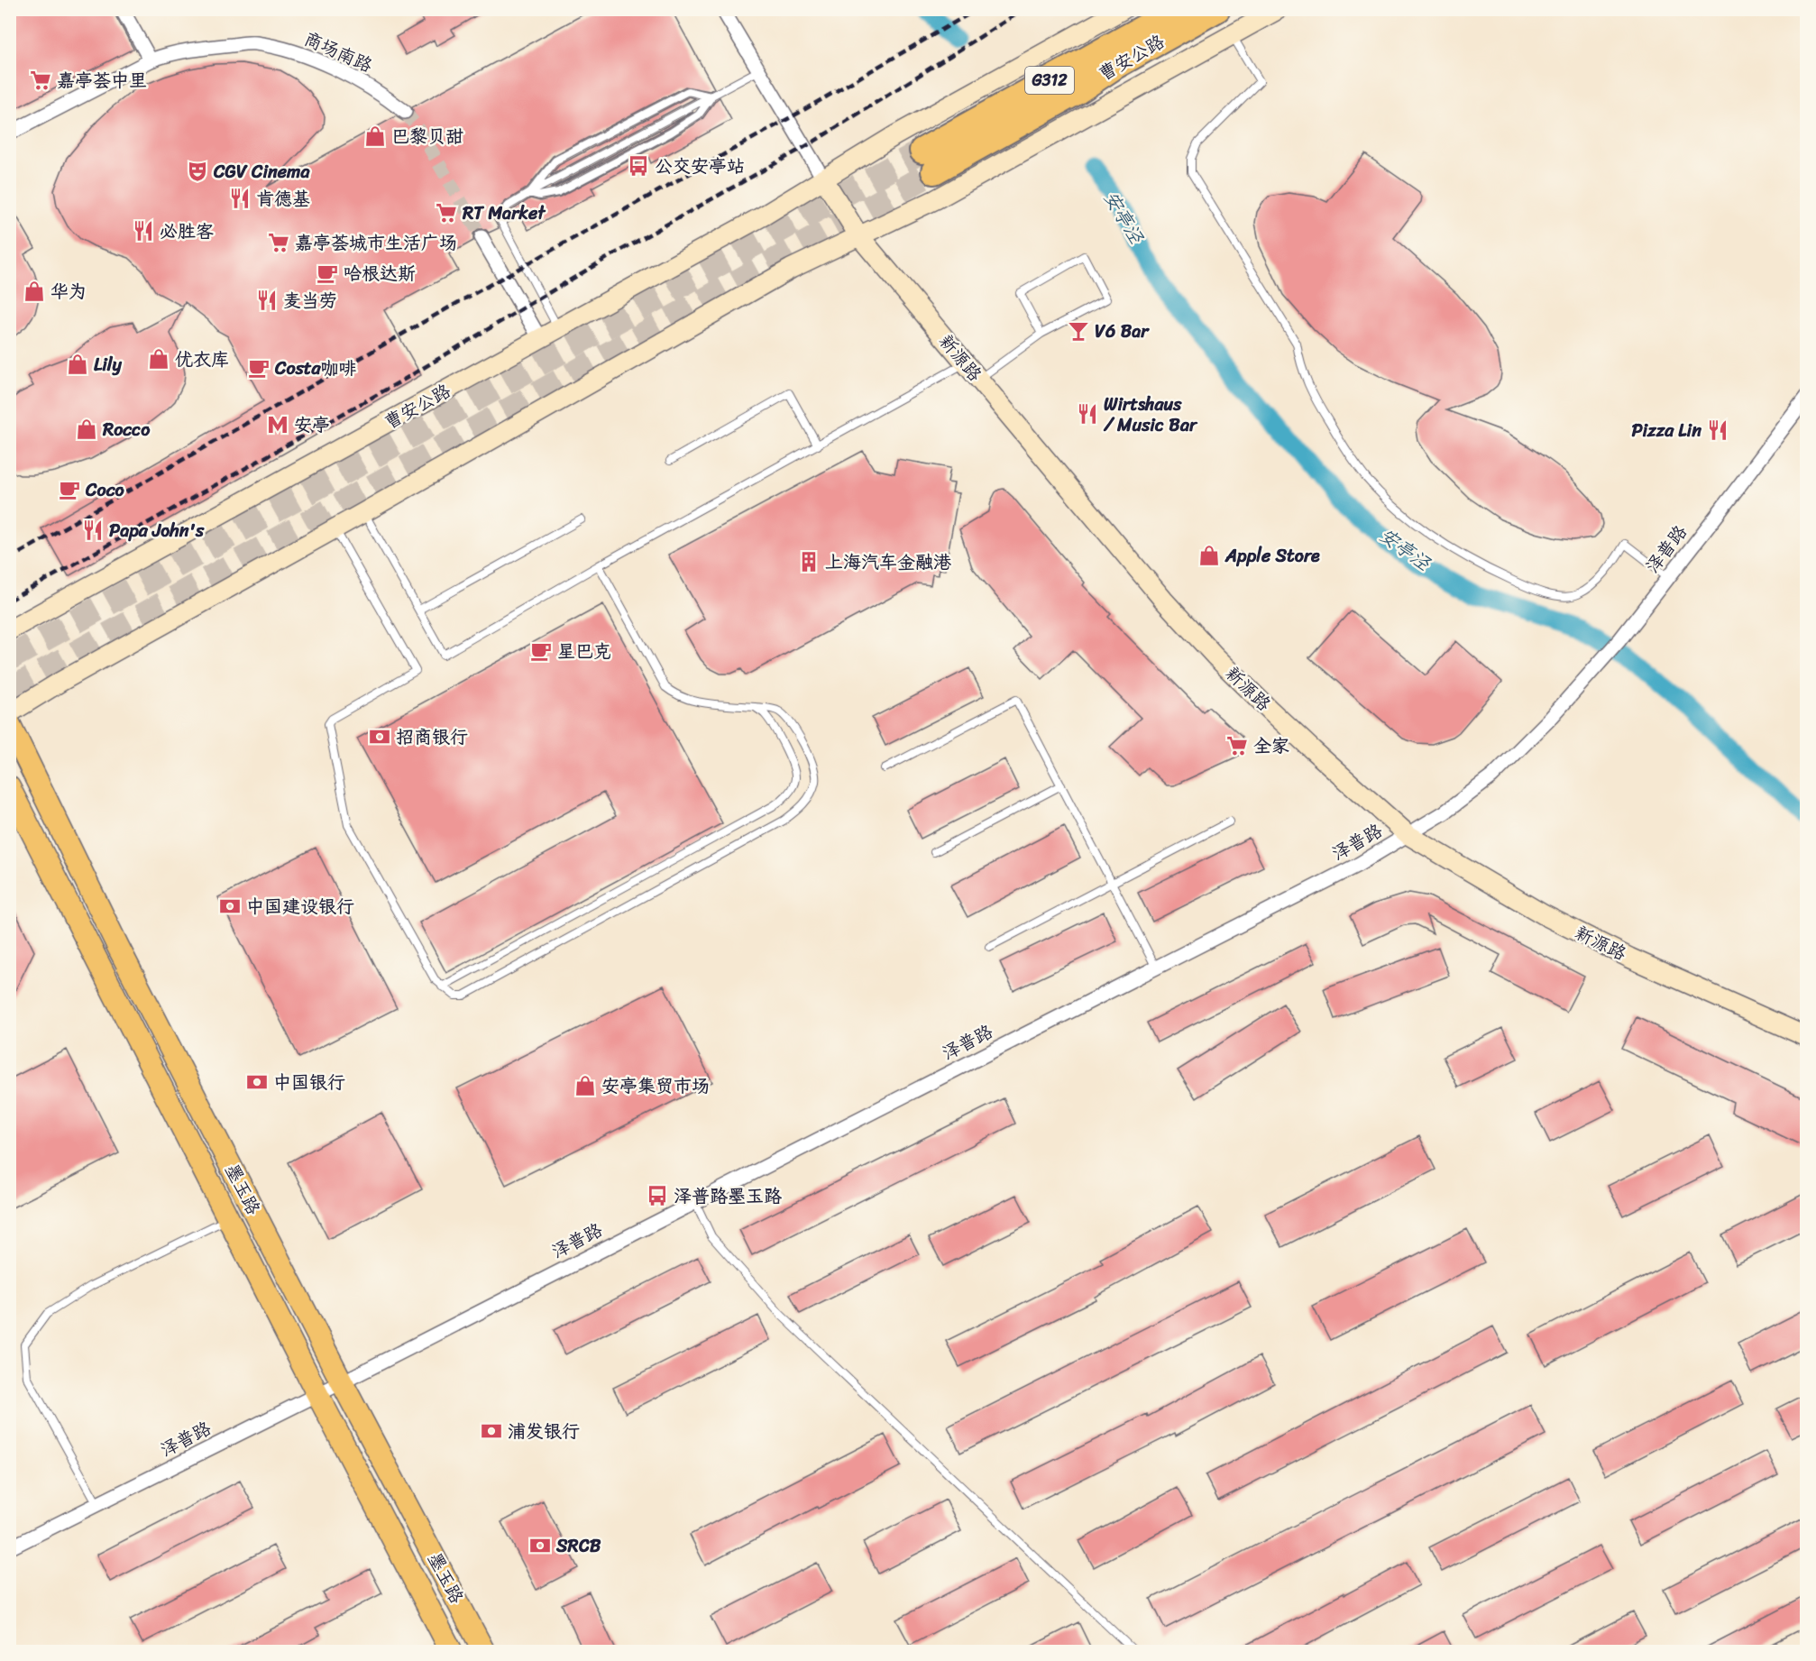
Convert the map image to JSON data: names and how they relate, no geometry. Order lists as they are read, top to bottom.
{
  "streets": {
    "highway": ["曹安公路", "G312"],
    "main road": ["新源路", "墨玉路"],
    "street": ["商场南路", "泽普路"]
  },
  "crossings": [
    ["曹安公路", "新源路"],
    ["新源路", "泽普路"],
    ["泽普路", "墨玉路"]
  ],
  "water": ["安亭泾"],
  "places": {
    "supermarket": [
      "嘉亭荟中里",
      "RT Market",
      "嘉亭荟城市生活广场",
      "全家"
    ],
    "shop": [
      "巴黎贝甜",
      "华为",
      "优衣库",
      "Lily",
      "Rocco",
      "Apple Store",
      "安亭集贸市场"
    ],
    "bus stop": ["公交安亭站", "泽普路墨玉路"],
    "theatre": ["CGV Cinema"],
    "restaurant": [
      "肯德基",
      "必胜客",
      "麦当劳",
      "Wirtshaus / Music Bar",
      "Pizza Lin",
      "Papa John's"
    ],
    "cafe": [
      "哈根达斯",
      "Costa咖啡",
      "Coco",
      "星巴克"
    ],
    "bar": ["V6 Bar"],
    "metro station": ["安亭"],
    "building": ["上海汽车金融港"],
    "bank": [
      "招商银行",
      "中国建设银行",
      "中国银行",
      "浦发银行",
      "SRCB"
    ]
  }
}
